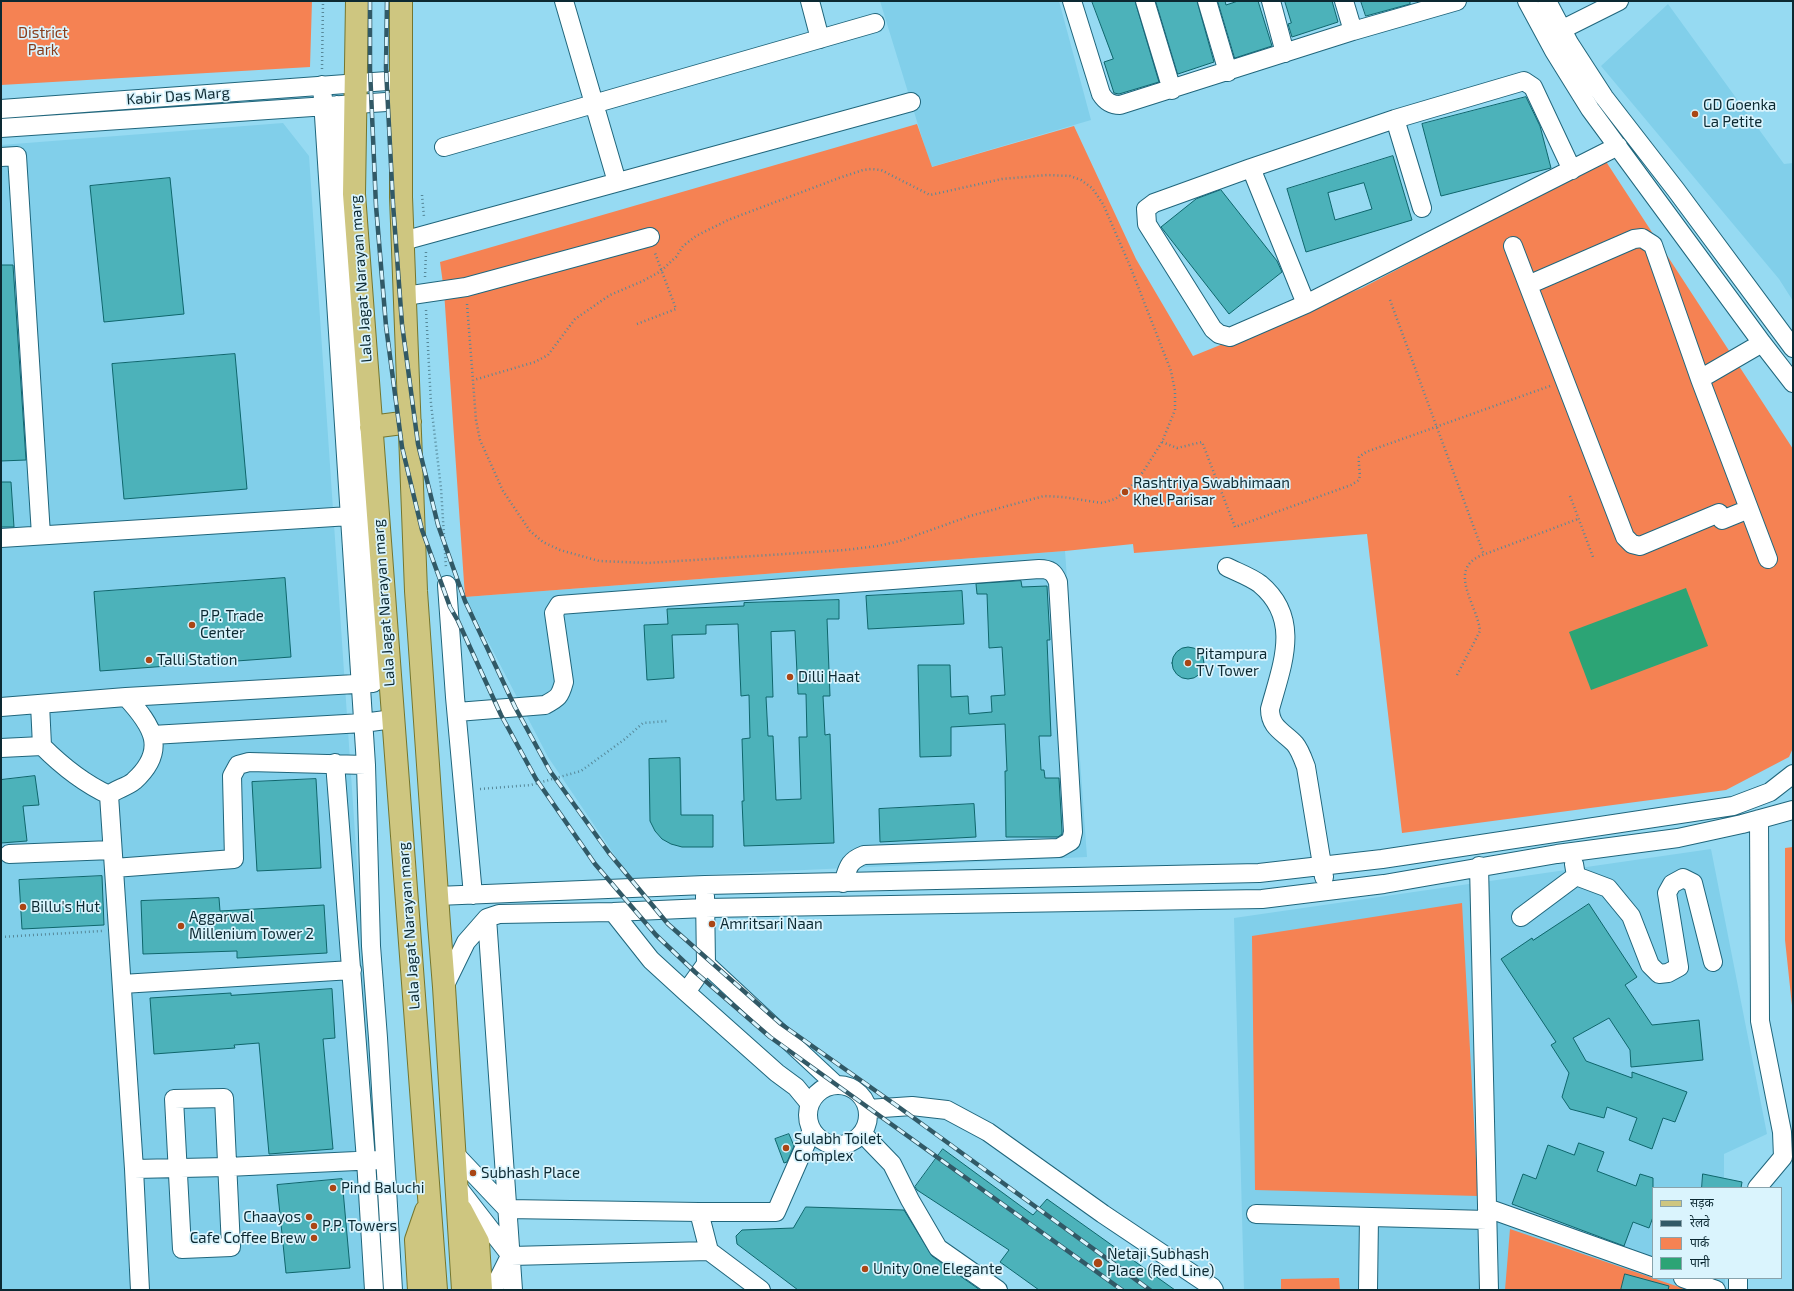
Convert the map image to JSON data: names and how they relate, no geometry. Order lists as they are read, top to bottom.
{
  "streets": {
    "main road": ["Lala Jagat Narayan marg"],
    "street": ["Kabir Das Marg"]
  },
  "crossings": [
    ["Kabir Das Marg", "Lala Jagat Narayan marg"]
  ],
  "parks": ["District Park"],
  "places": [
    "GD Goenka La Petite",
    "Rashtriya Swabhimaan Khel Parisar",
    "P.P. Trade Center",
    "Talli Station",
    "Pitampura TV Tower",
    "Dilli Haat",
    "Billu's Hut",
    "Amritsari Naan",
    "Aggarwal Millenium Tower 2",
    "Sulabh Toilet Complex",
    "Subhash Place",
    "Pind Baluchi",
    "Chaayos",
    "P.P. Towers",
    "Cafe Coffee Brew",
    "Netaji Subhash Place (Red Line)",
    "Unity One Elegante"
  ],
  "legend": [
    "सड़क",
    "रेलवे",
    "पार्क",
    "पानी"
  ]
}
